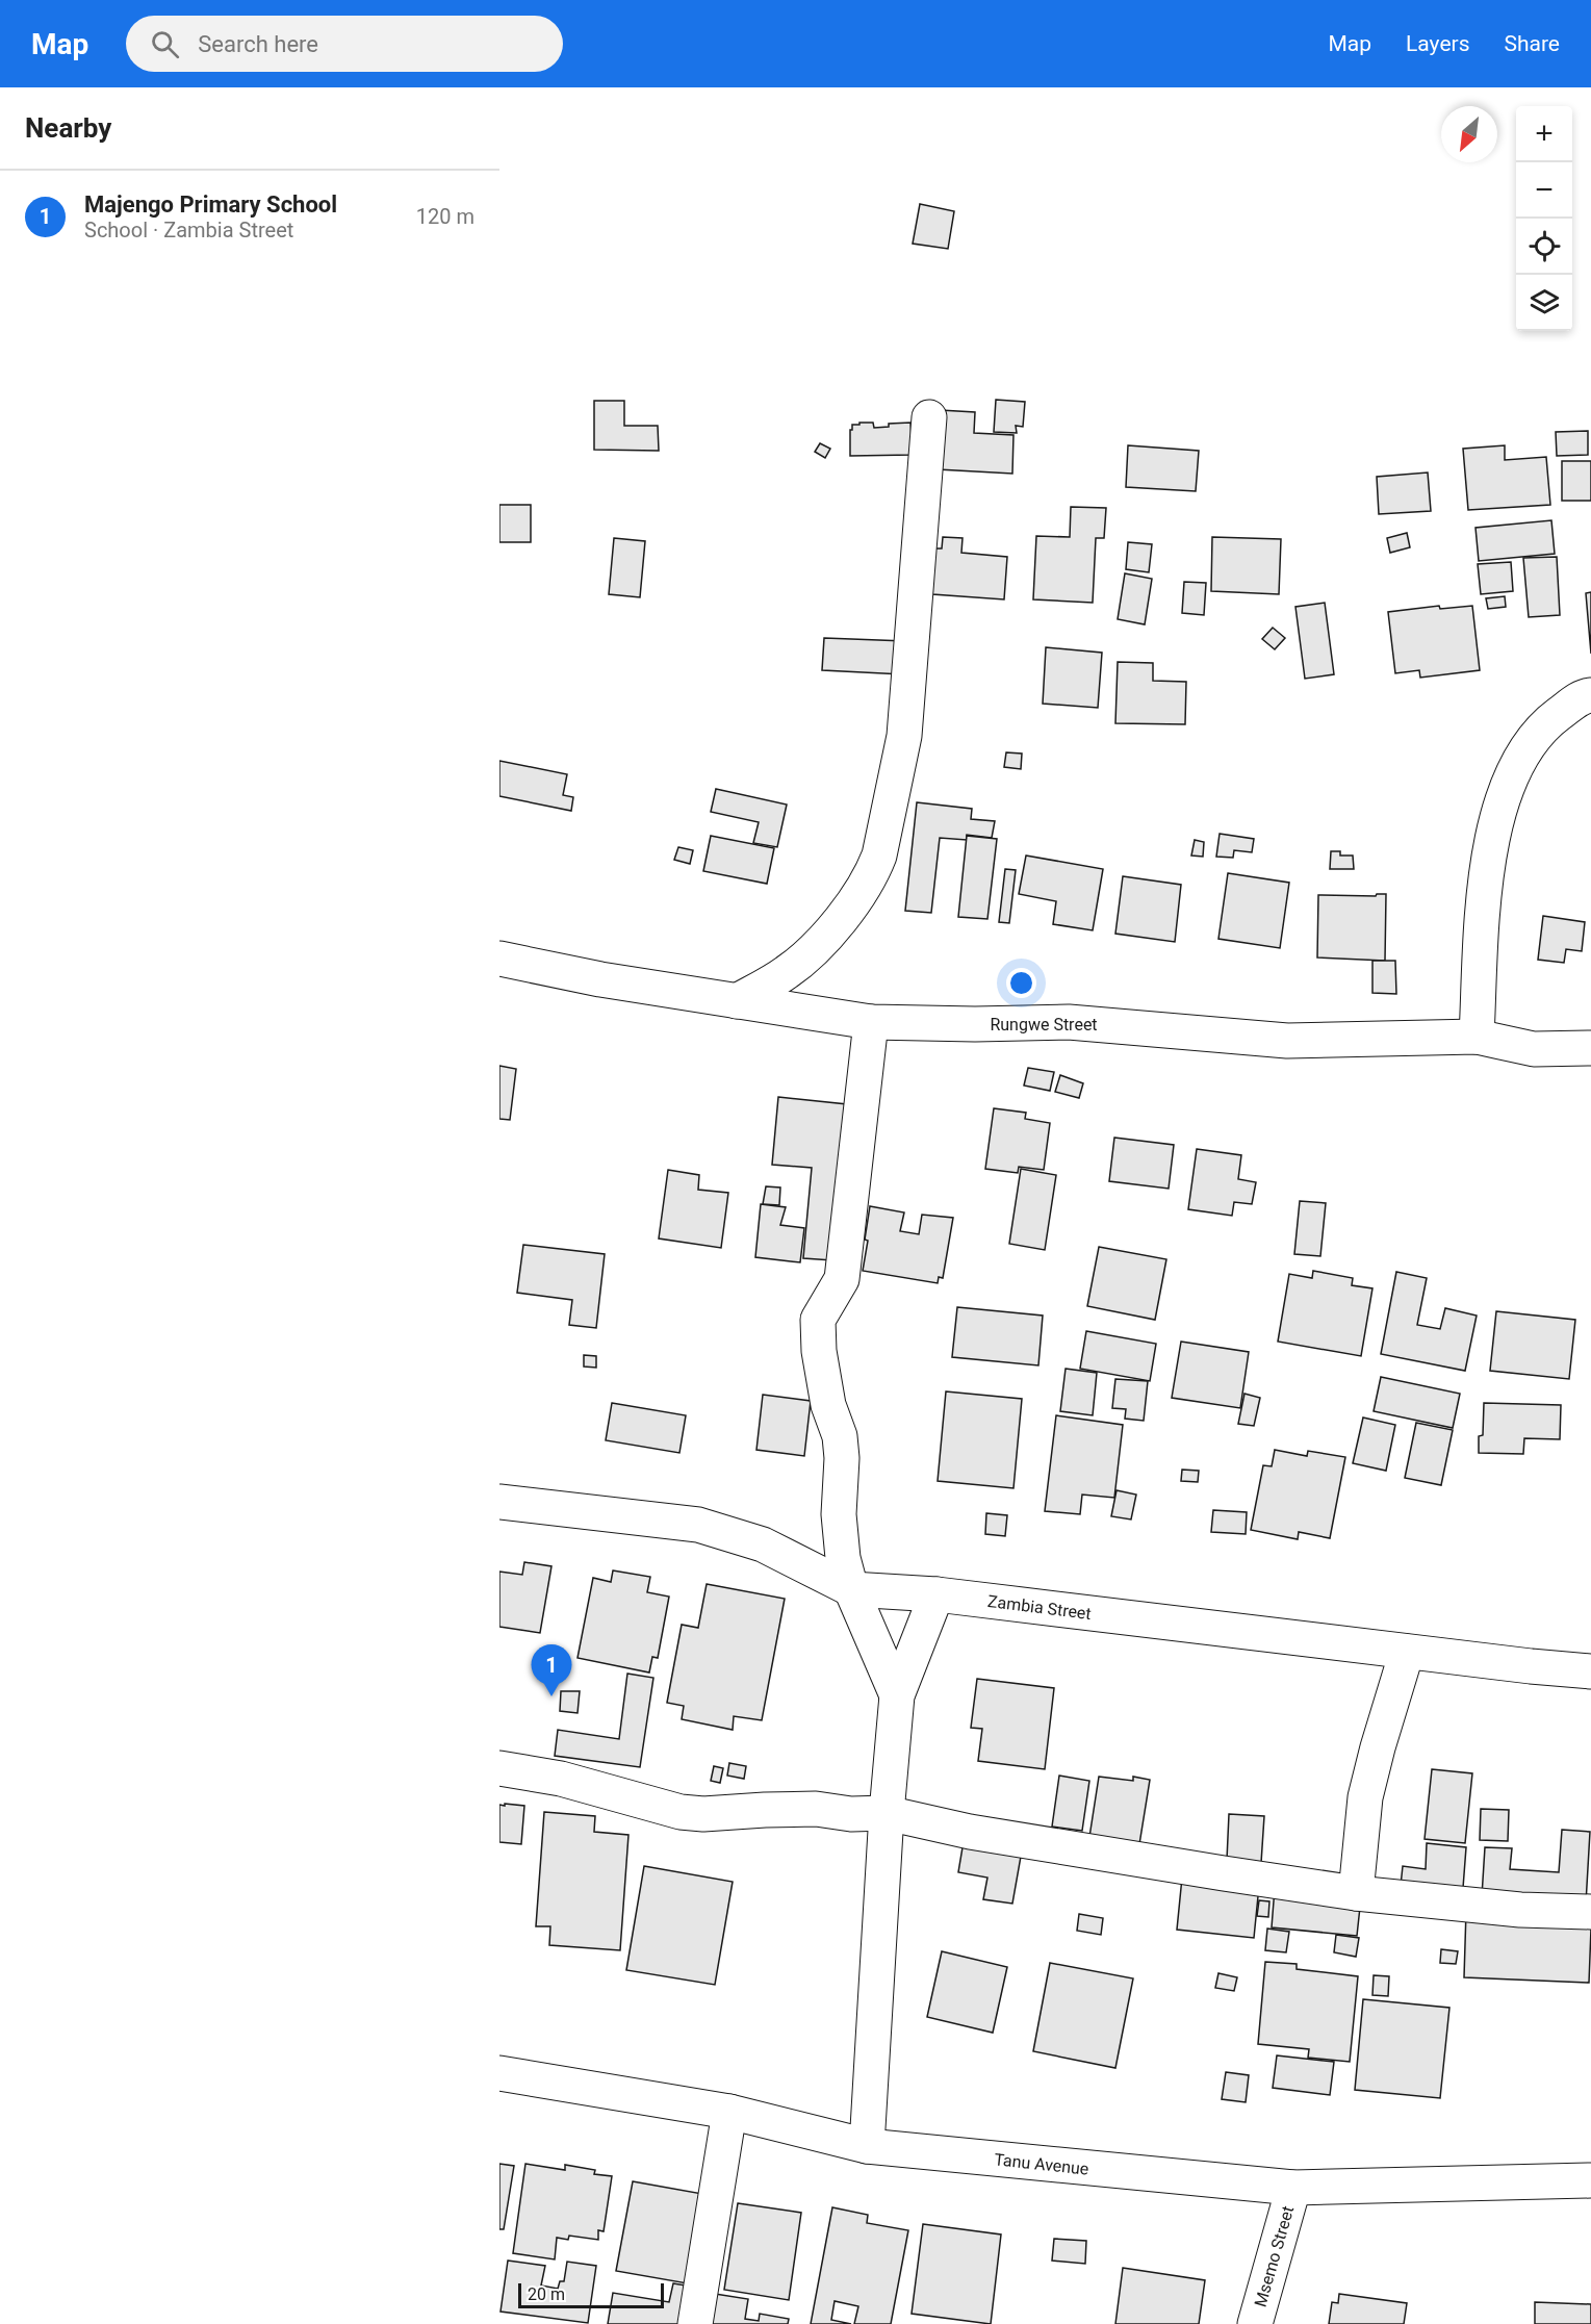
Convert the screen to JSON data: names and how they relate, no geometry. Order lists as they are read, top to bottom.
{
  "streets": {
    "street": [
      "Rungwe Street",
      "Zambia Street",
      "Tanu Avenue",
      "Msemo Street"
    ]
  },
  "crossings": [
    ["Tanu Avenue", "Msemo Street"]
  ],
  "scale_bar": "20 m",
  "north": "bottom left",
  "page": {
    "header": "Map",
    "search": "Search here",
    "nav": ["Map", "Layers", "Share"],
    "heading": "Nearby",
    "map_buttons": ["+", "−"],
    "list": [
      {
        "mark": "1",
        "name": "Majengo Primary School",
        "note": "School · Zambia Street",
        "value": "120 m"
      }
    ],
    "pins": "1",
    "scale": "20 m"
  }
}
